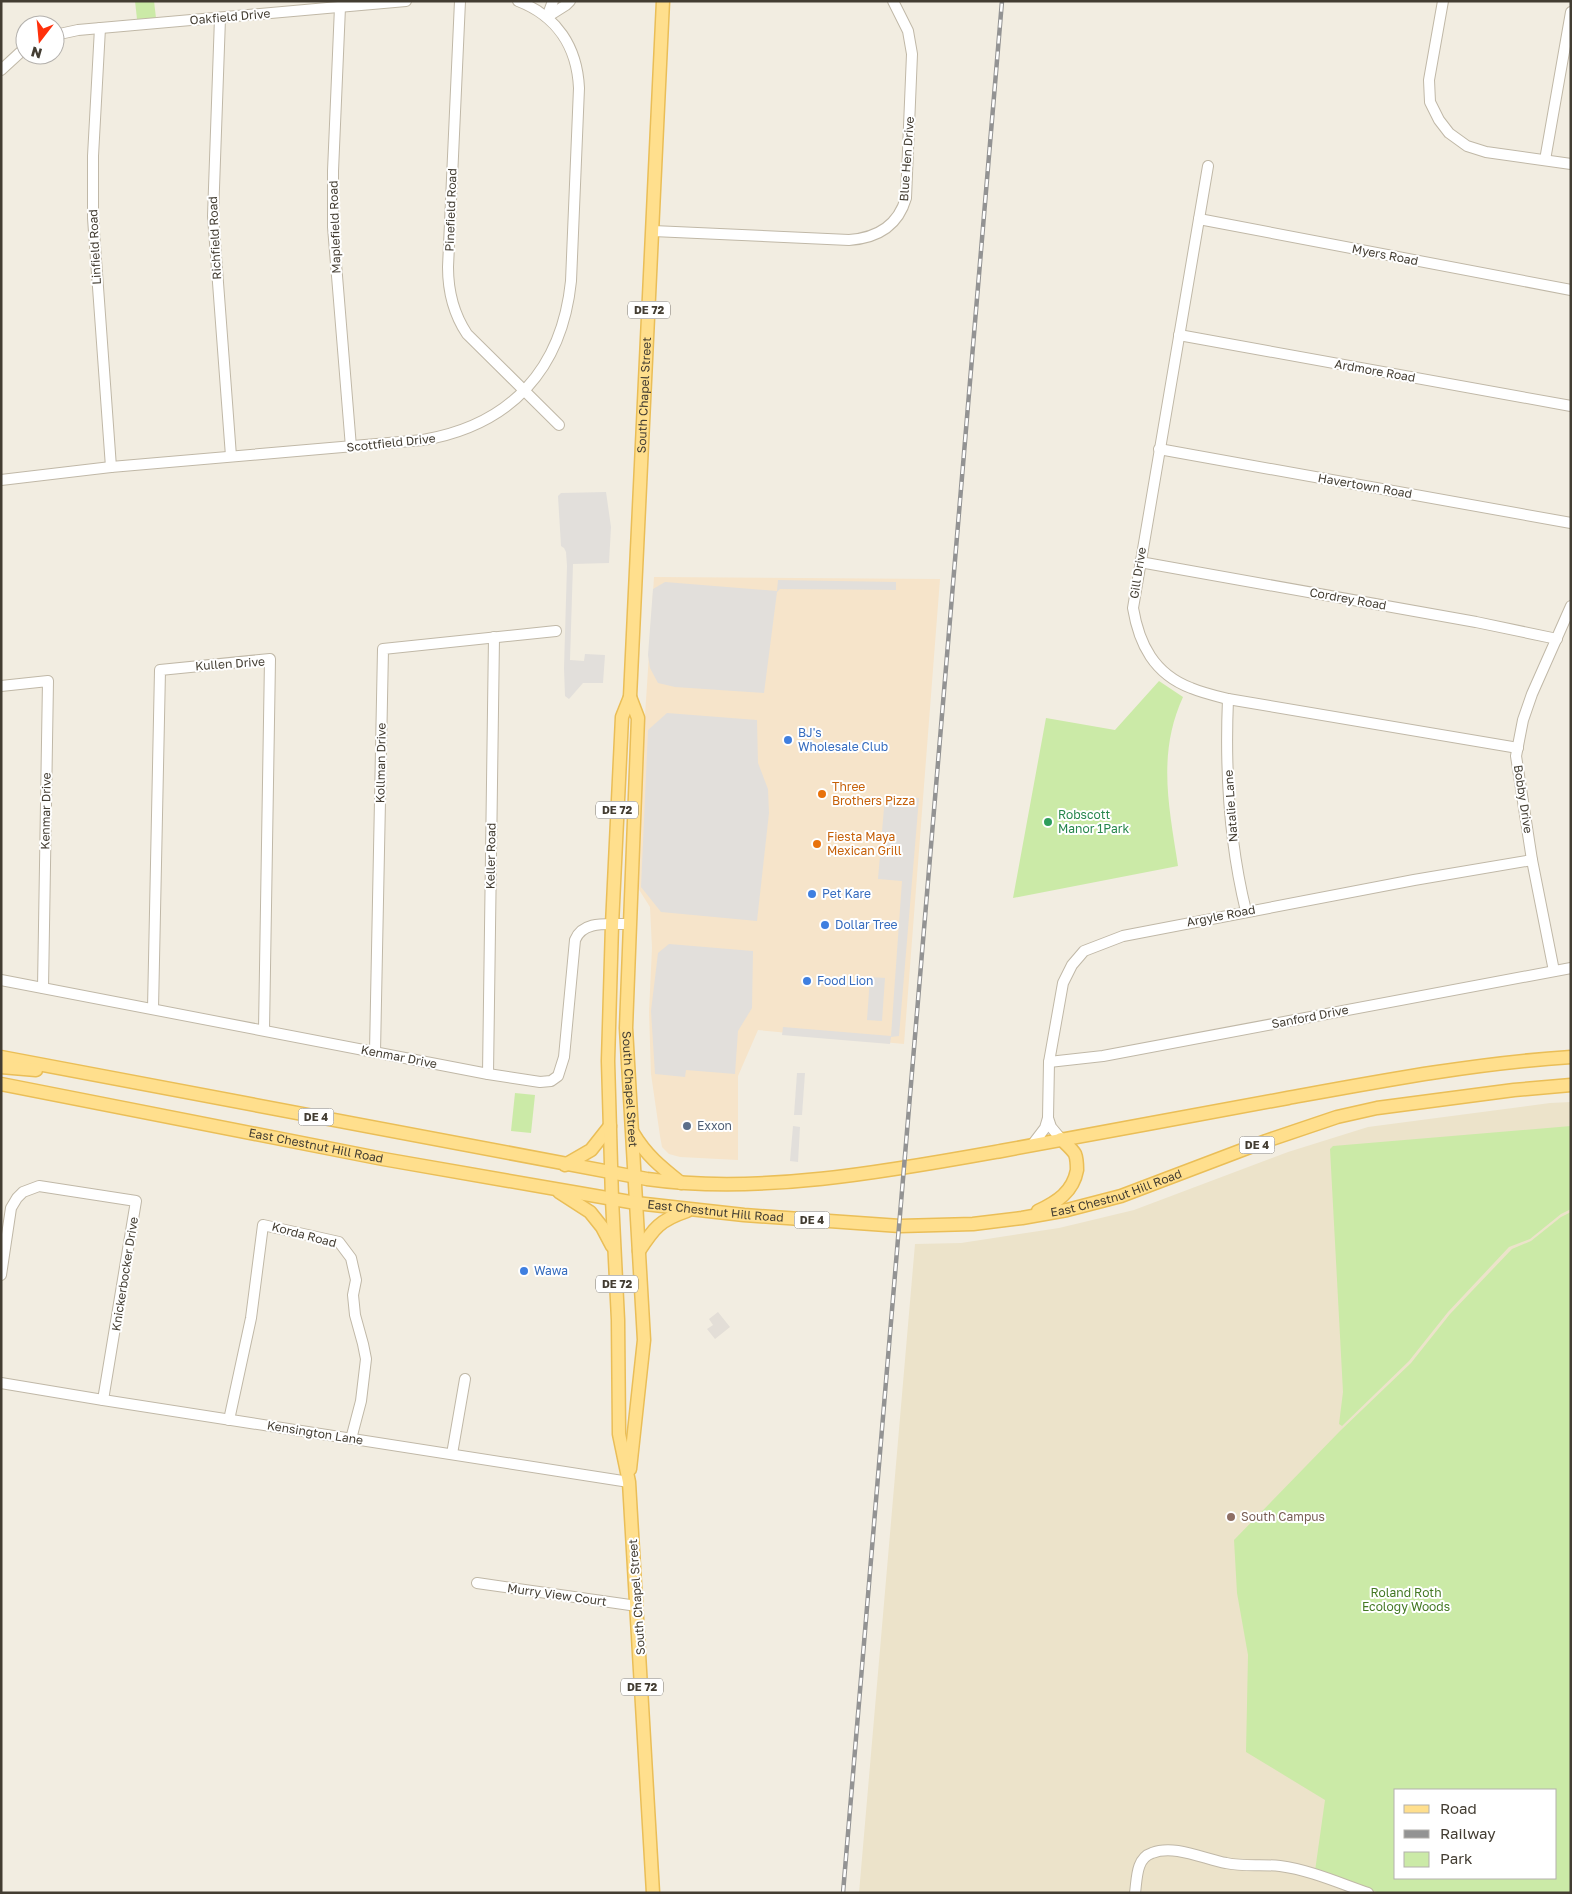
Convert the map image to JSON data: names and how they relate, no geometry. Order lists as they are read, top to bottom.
{
  "streets": {
    "main road": [
      "DE 72",
      "South Chapel Street",
      "DE 4",
      "East Chestnut Hill Road"
    ],
    "street": [
      "Oakfield Drive",
      "Blue Hen Drive",
      "Pinefield Road",
      "Maplefield Road",
      "Richfield Road",
      "Linfield Road",
      "Myers Road",
      "Ardmore Road",
      "Scottfield Drive",
      "Havertown Road",
      "Gill Drive",
      "Cordrey Road",
      "Kullen Drive",
      "Kollman Drive",
      "Bobby Drive",
      "Natalie Lane",
      "Kenmar Drive",
      "Keller Road",
      "Argyle Road",
      "Sanford Drive",
      "Korda Road",
      "Knickerbocker Drive",
      "Kensington Lane",
      "Murry View Court"
    ]
  },
  "crossings": [
    ["Oakfield Drive", "Maplefield Road"],
    ["Oakfield Drive", "Richfield Road"],
    ["Oakfield Drive", "Linfield Road"],
    ["Blue Hen Drive", "South Chapel Street"],
    ["Pinefield Road", "Scottfield Drive"],
    ["Maplefield Road", "Scottfield Drive"],
    ["Richfield Road", "Scottfield Drive"],
    ["Linfield Road", "Scottfield Drive"],
    ["Myers Road", "Gill Drive"],
    ["Ardmore Road", "Gill Drive"],
    ["South Chapel Street", "Kenmar Drive"],
    ["South Chapel Street", "East Chestnut Hill Road"],
    ["South Chapel Street", "Kensington Lane"],
    ["South Chapel Street", "Murry View Court"],
    ["Havertown Road", "Gill Drive"],
    ["Gill Drive", "Cordrey Road"],
    ["Gill Drive", "Bobby Drive"],
    ["Gill Drive", "Natalie Lane"],
    ["Cordrey Road", "Bobby Drive"],
    ["Kullen Drive", "Kenmar Drive"],
    ["Kollman Drive", "Kenmar Drive"],
    ["Kollman Drive", "Keller Road"],
    ["Bobby Drive", "Argyle Road"],
    ["Bobby Drive", "Sanford Drive"],
    ["Natalie Lane", "Argyle Road"],
    ["Kenmar Drive", "Keller Road"],
    ["Argyle Road", "Sanford Drive"],
    ["Argyle Road", "East Chestnut Hill Road"],
    ["Korda Road", "Kensington Lane"],
    ["Knickerbocker Drive", "Kensington Lane"]
  ],
  "parks": ["Roland Roth Ecology Woods"],
  "places": [
    "BJ's Wholesale Club",
    "Three Brothers Pizza",
    "Robscott Manor 1Park",
    "Fiesta Maya Mexican Grill",
    "Pet Kare",
    "Dollar Tree",
    "Food Lion",
    "Exxon",
    "Wawa",
    "South Campus"
  ],
  "legend": ["Road", "Railway", "Park"],
  "north": "bottom"
}
